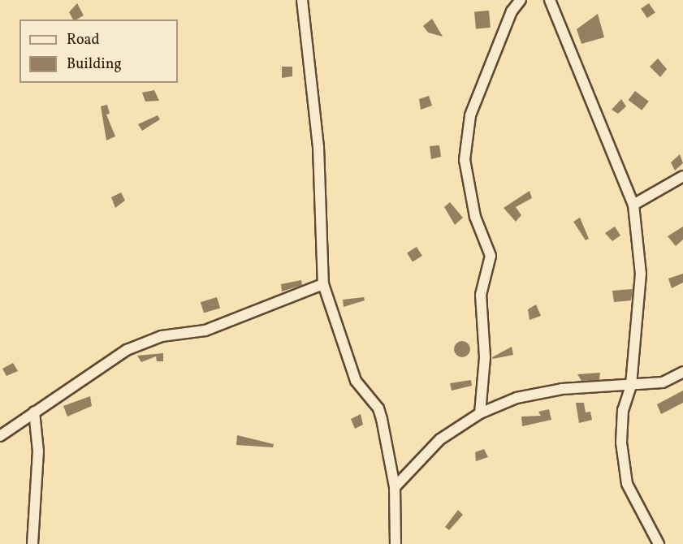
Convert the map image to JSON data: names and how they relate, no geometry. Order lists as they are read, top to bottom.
{
  "legend": ["Road", "Building"]
}
